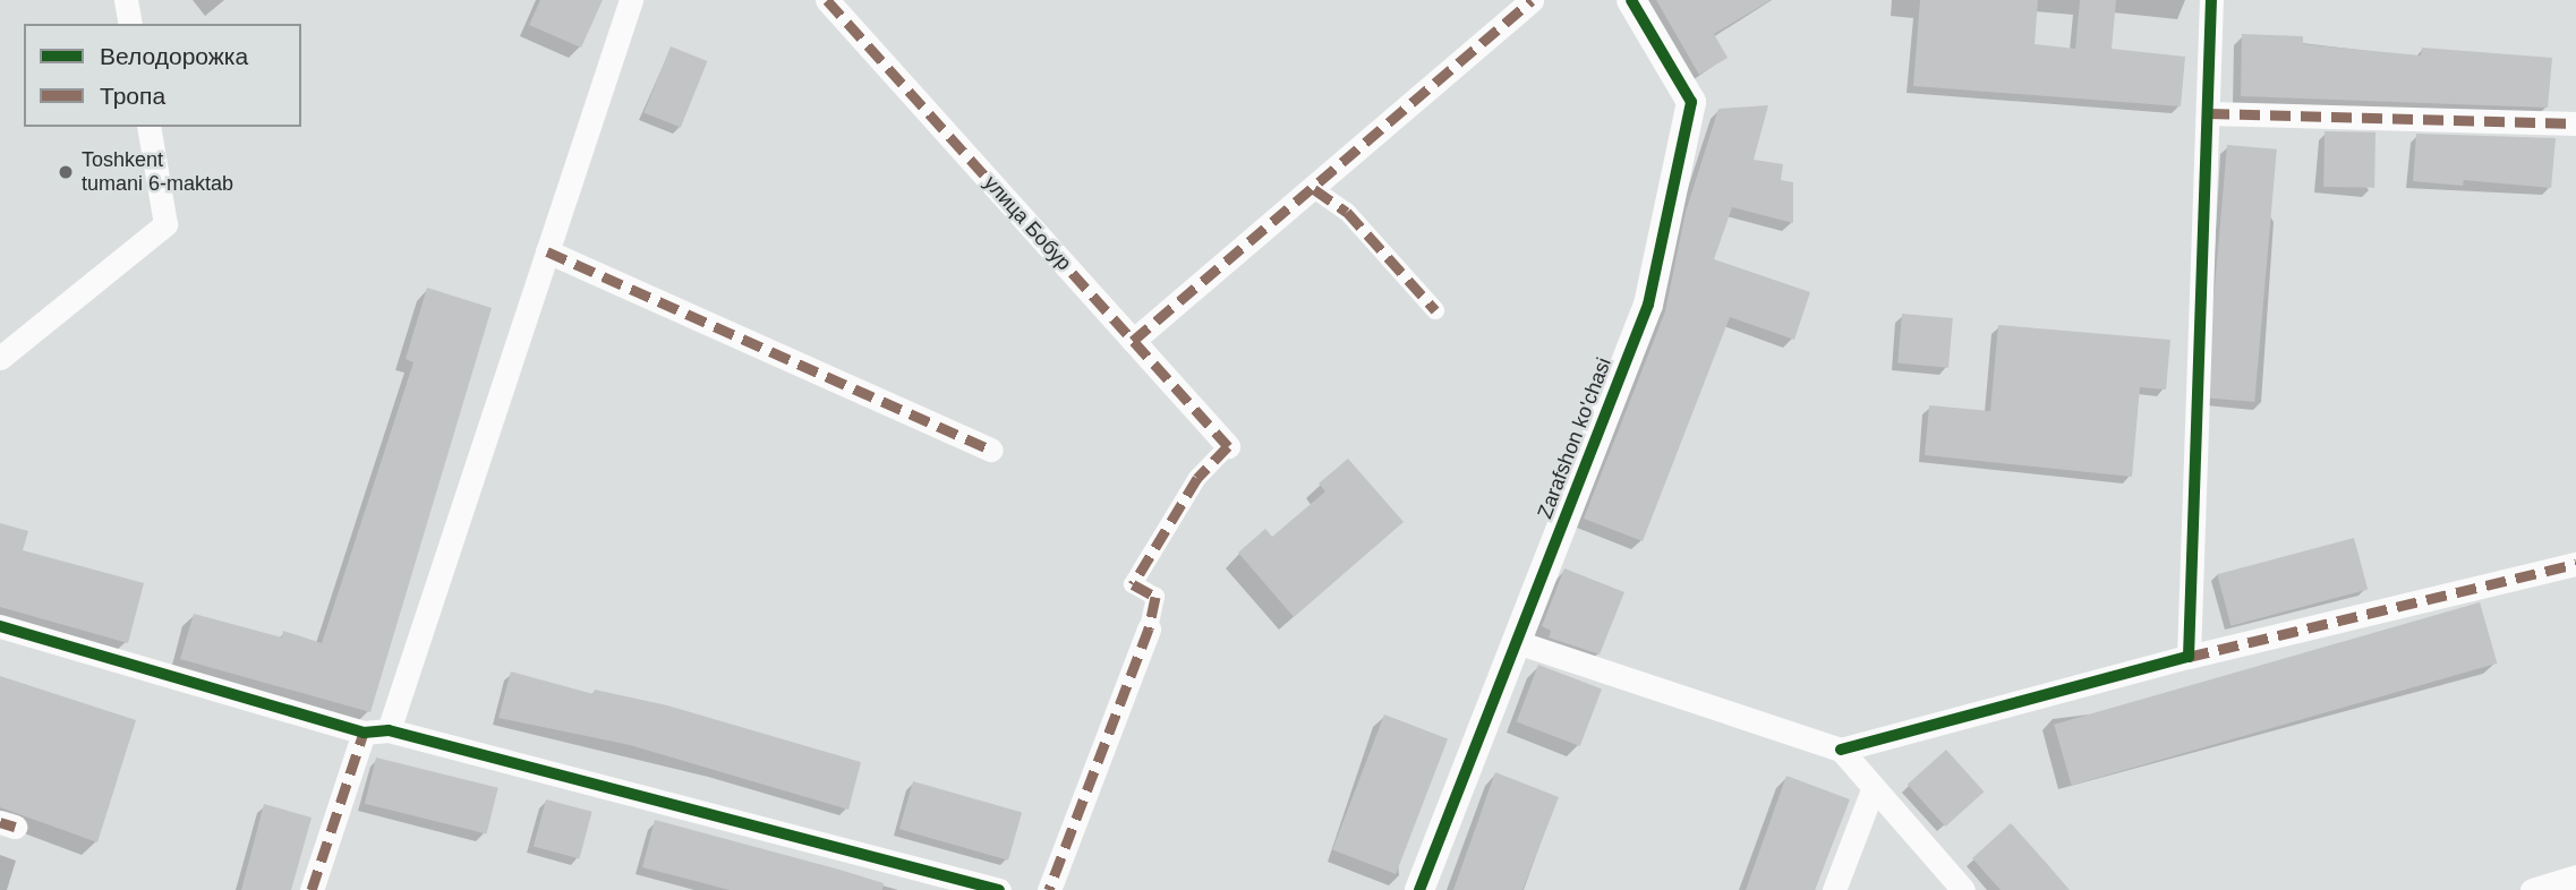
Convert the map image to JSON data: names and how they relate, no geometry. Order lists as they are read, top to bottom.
{
  "streets": {
    "street": ["улица Бобур", "Zarafshon ko'chasi"]
  },
  "places": ["Toshkent tumani 6-maktab"],
  "legend": ["Велодорожка", "Тропа"]
}
